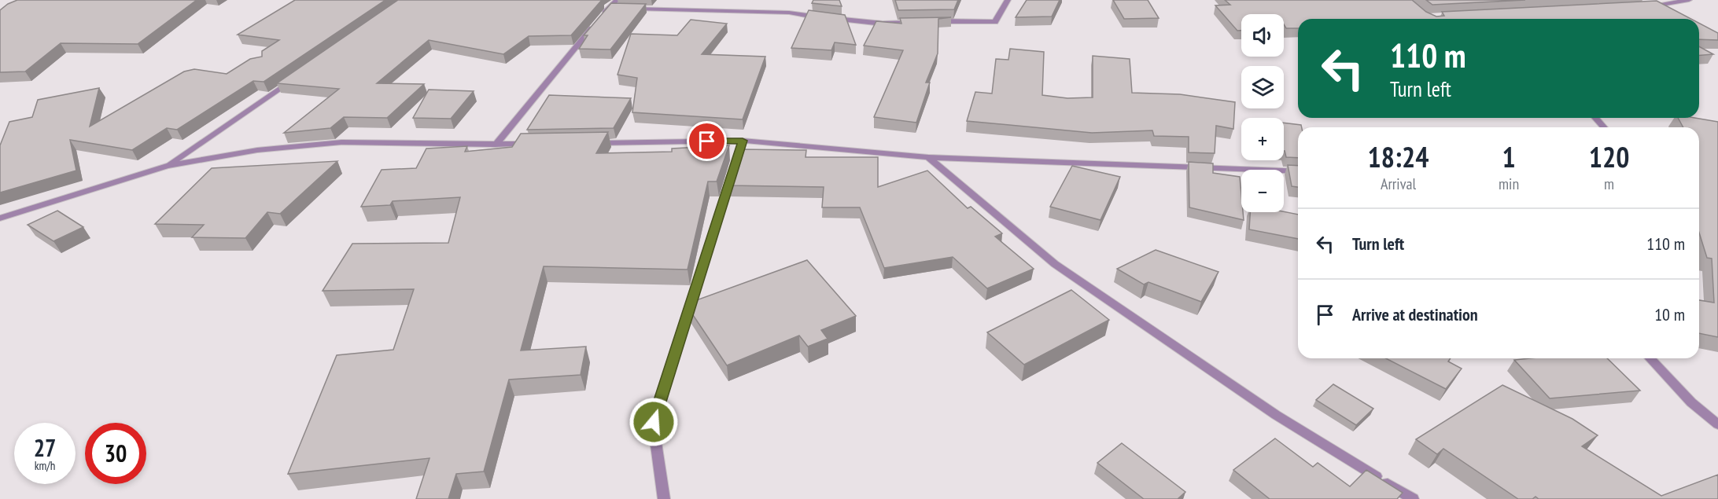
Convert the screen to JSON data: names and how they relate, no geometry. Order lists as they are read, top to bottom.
{
  "page": {
    "map_buttons": ["+", "−"],
    "turn": ["110 m", "Turn left"],
    "eta": [
      "18:24",
      "Arrival",
      "1",
      "min",
      "120",
      "m"
    ],
    "list": [
      {
        "name": "Turn left",
        "value": "110 m"
      },
      {
        "name": "Arrive at destination",
        "value": "10 m"
      }
    ],
    "speed": "27 km/h",
    "limit": "30"
  }
}
